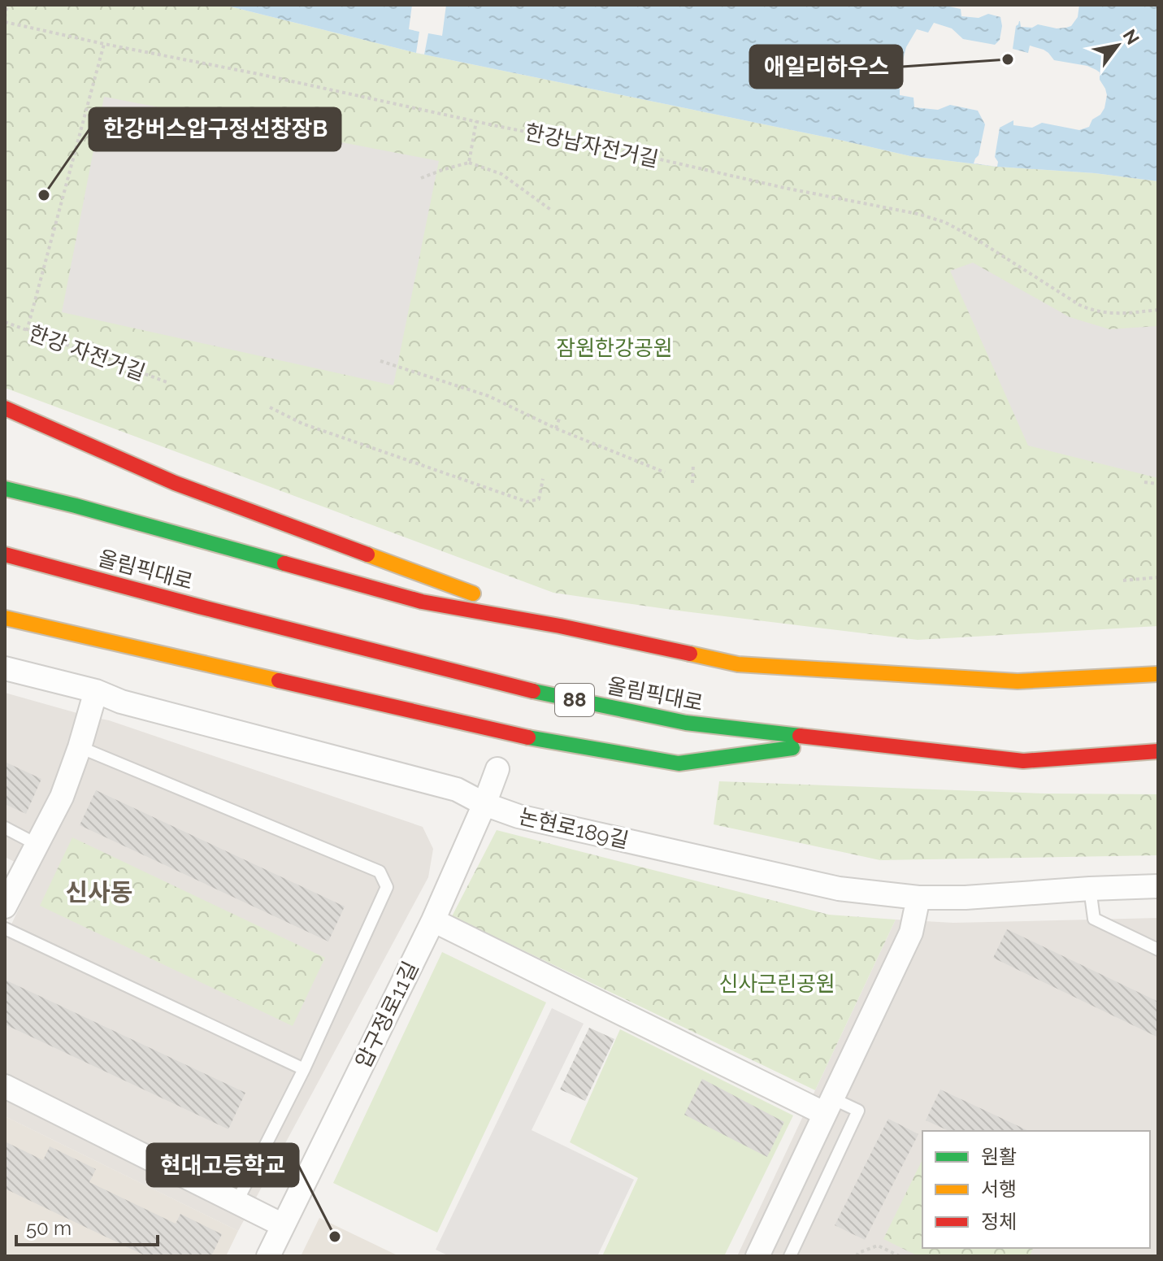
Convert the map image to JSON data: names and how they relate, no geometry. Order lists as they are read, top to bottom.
{
  "streets": {
    "highway": ["올림픽대로", "88"],
    "street": ["논현로189길", "압구정로11길"],
    "path": ["한강남자전거길", "한강 자전거길"]
  },
  "crossings": [
    ["논현로189길", "압구정로11길"]
  ],
  "districts": ["신사동"],
  "parks": ["잠원한강공원", "신사근린공원"],
  "places": ["애일리하우스", "한강버스압구정선창장B", "현대고등학교"],
  "legend": ["원활", "서행", "정체"],
  "scale_bar": "50 m",
  "north": "top right"
}
